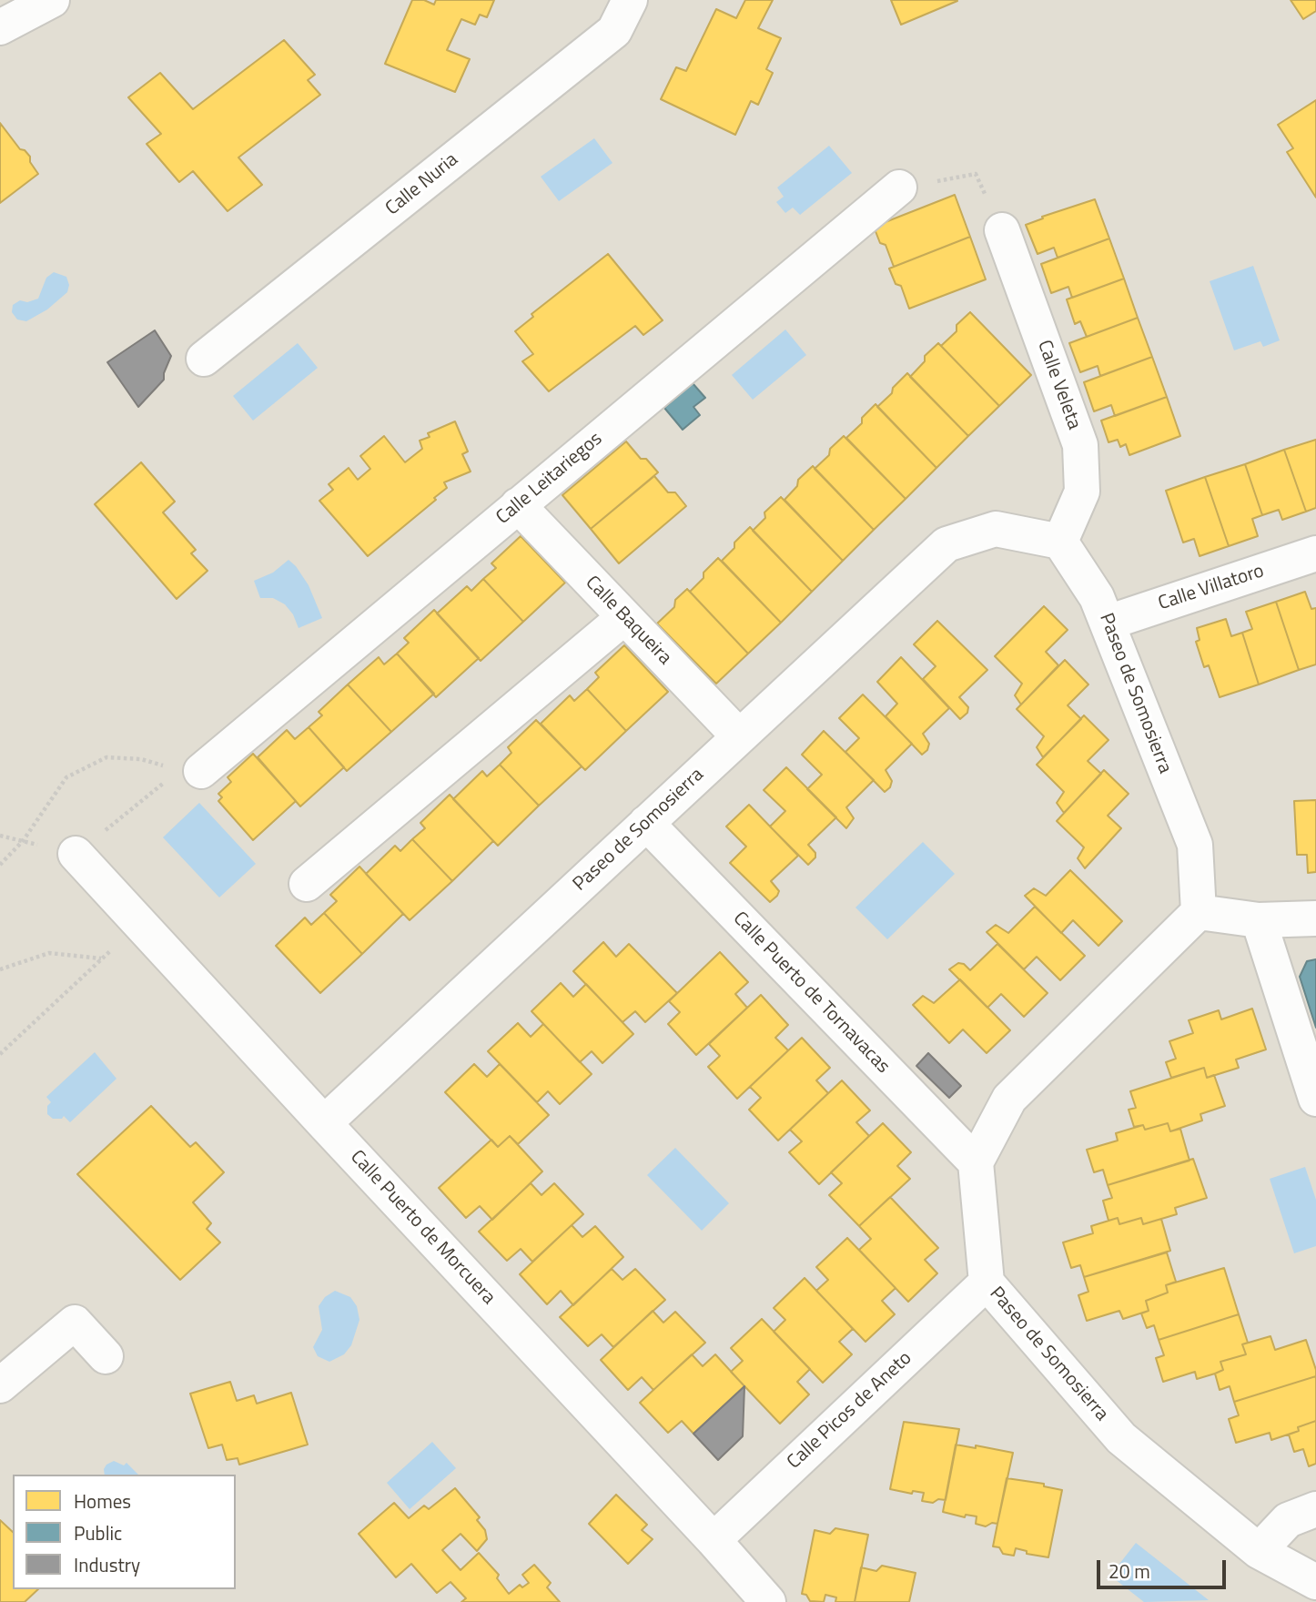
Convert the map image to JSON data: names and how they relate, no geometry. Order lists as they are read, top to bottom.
{
  "streets": {
    "street": [
      "Calle Nuria",
      "Calle Veleta",
      "Calle Leitariegos",
      "Calle Villatoro",
      "Calle Baqueira",
      "Paseo de Somosierra",
      "Calle Puerto de Tornavacas",
      "Calle Puerto de Morcuera",
      "Calle Picos de Aneto"
    ]
  },
  "crossings": [
    ["Calle Veleta", "Paseo de Somosierra"],
    ["Calle Leitariegos", "Calle Baqueira"],
    ["Calle Villatoro", "Paseo de Somosierra"],
    ["Calle Baqueira", "Paseo de Somosierra"],
    ["Paseo de Somosierra", "Calle Puerto de Tornavacas"],
    ["Paseo de Somosierra", "Calle Puerto de Morcuera"],
    ["Paseo de Somosierra", "Calle Picos de Aneto"],
    ["Calle Puerto de Morcuera", "Calle Picos de Aneto"]
  ],
  "legend": ["Homes", "Public", "Industry"],
  "scale_bar": "20 m"
}
